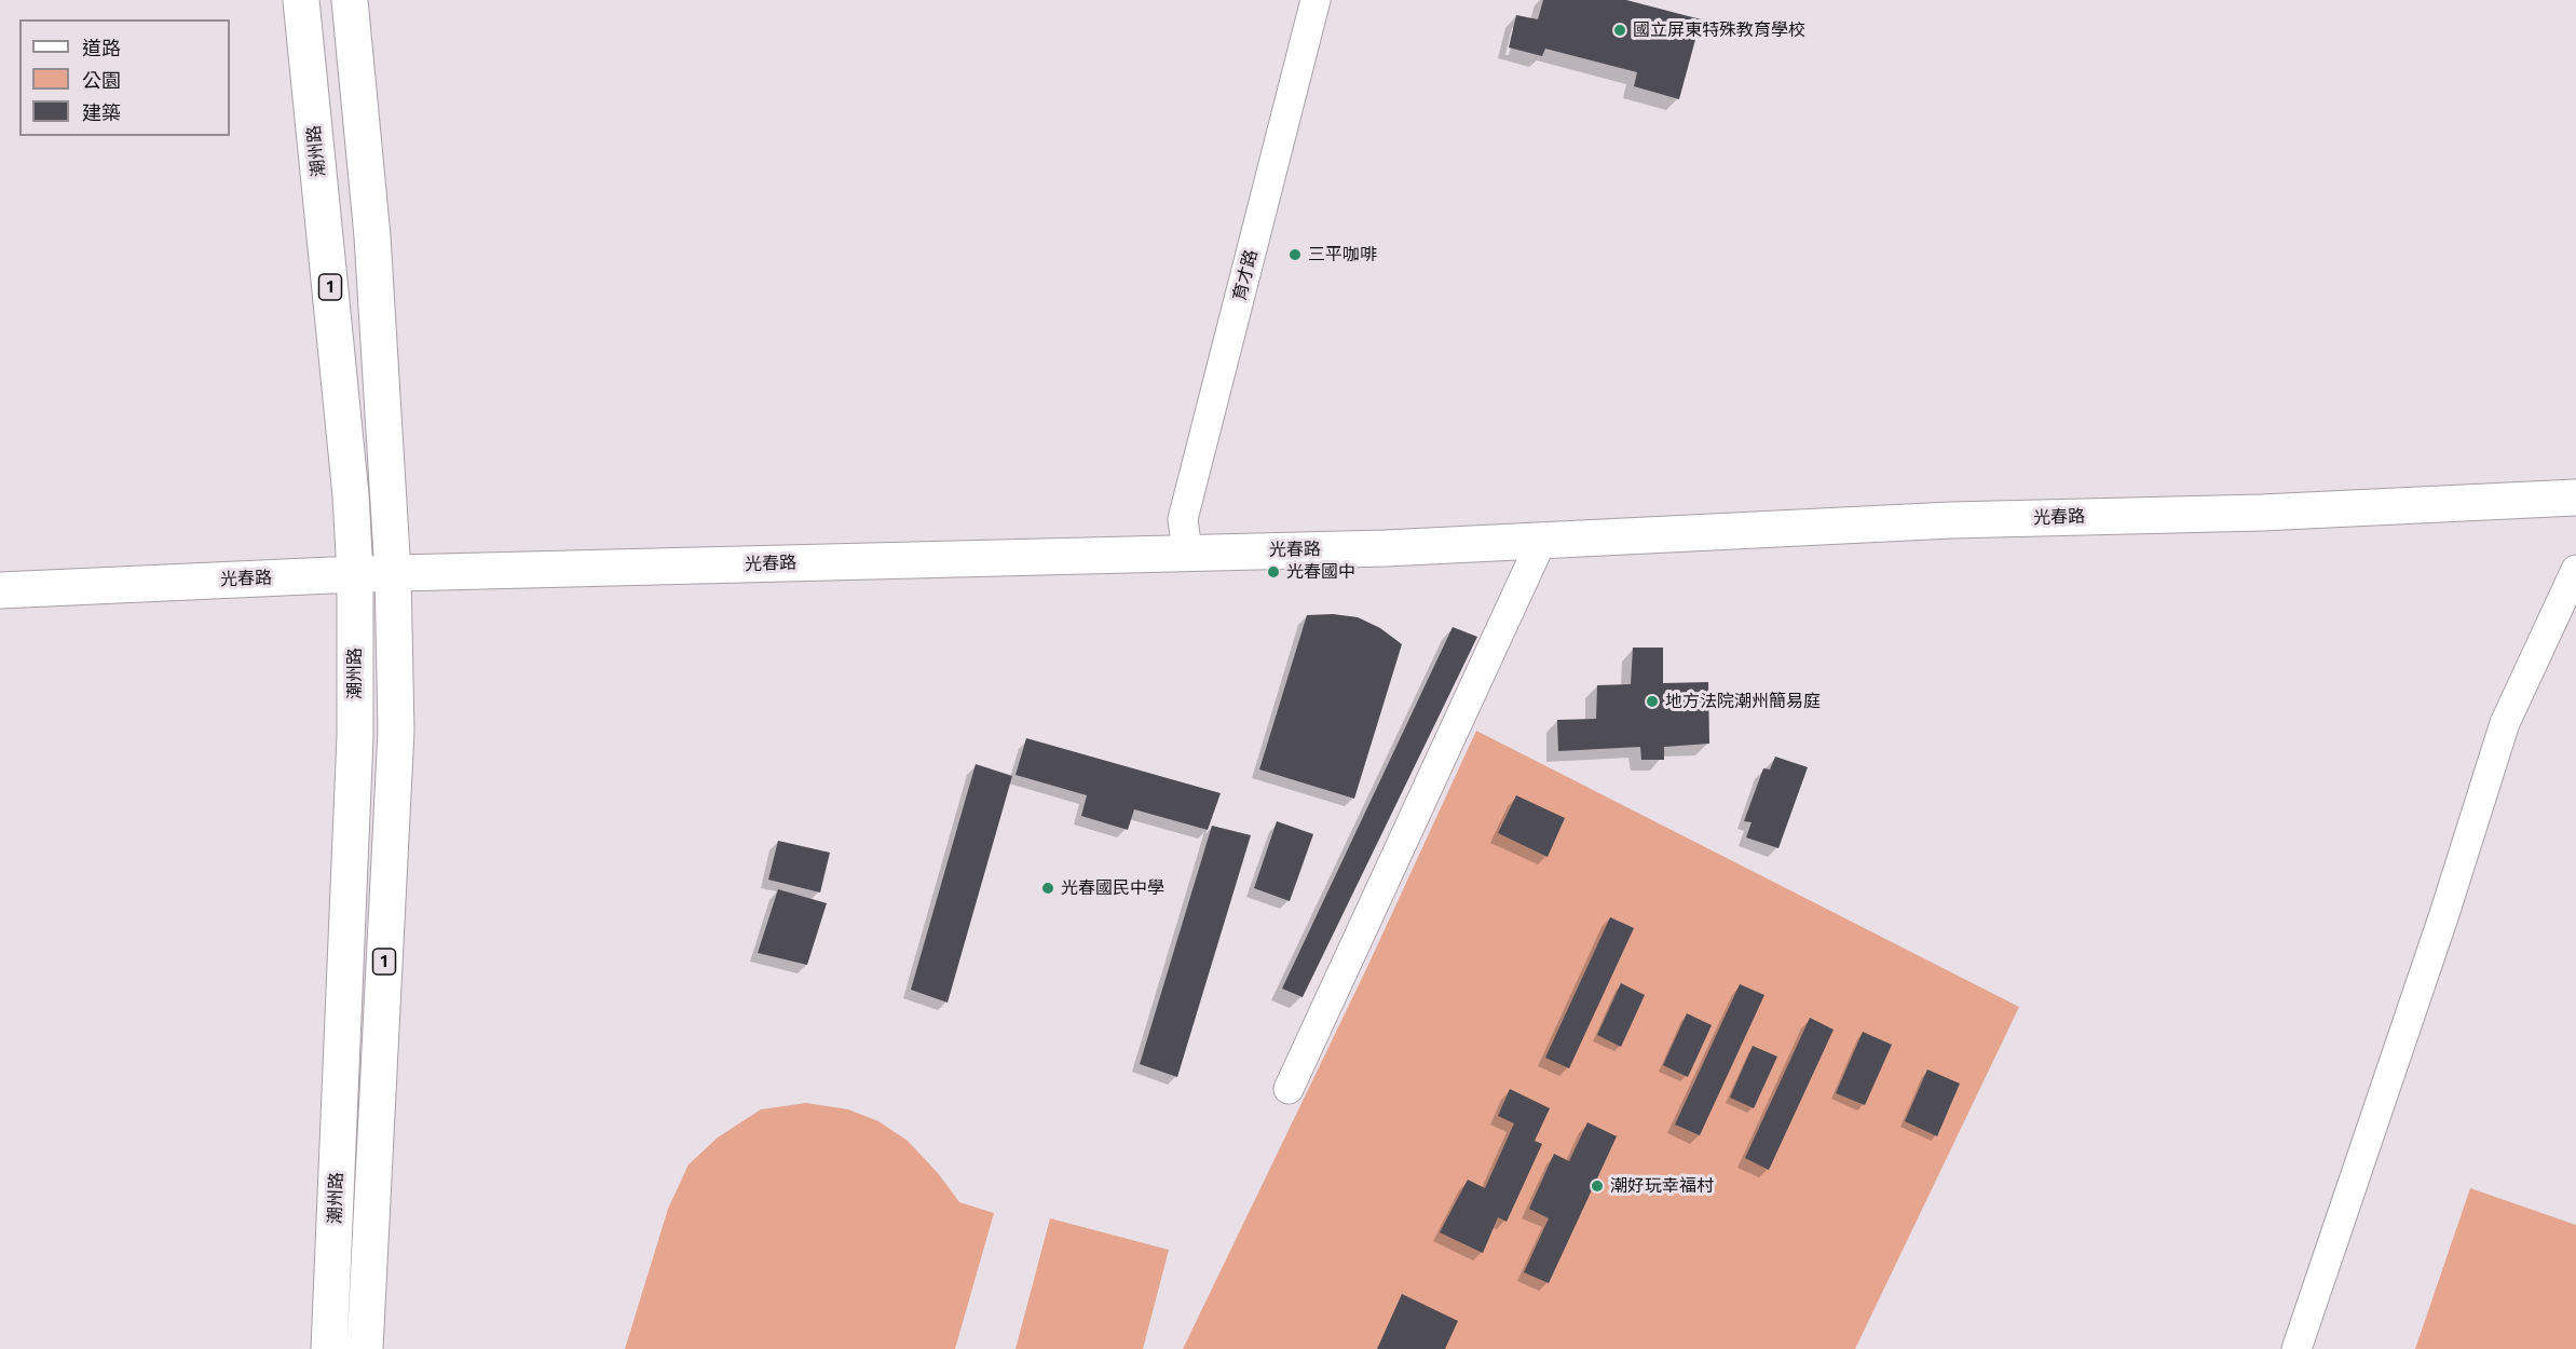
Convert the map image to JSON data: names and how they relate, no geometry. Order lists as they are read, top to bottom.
{
  "streets": {
    "main road": ["潮州路", "1", "光春路"],
    "street": ["育才路"]
  },
  "crossings": [
    ["潮州路", "光春路"],
    ["育才路", "光春路"]
  ],
  "places": [
    "國立屏東特殊教育學校",
    "三平咖啡",
    "光春國中",
    "地方法院潮州簡易庭",
    "光春國民中學",
    "潮好玩幸福村"
  ],
  "legend": ["道路", "公園", "建築"]
}
